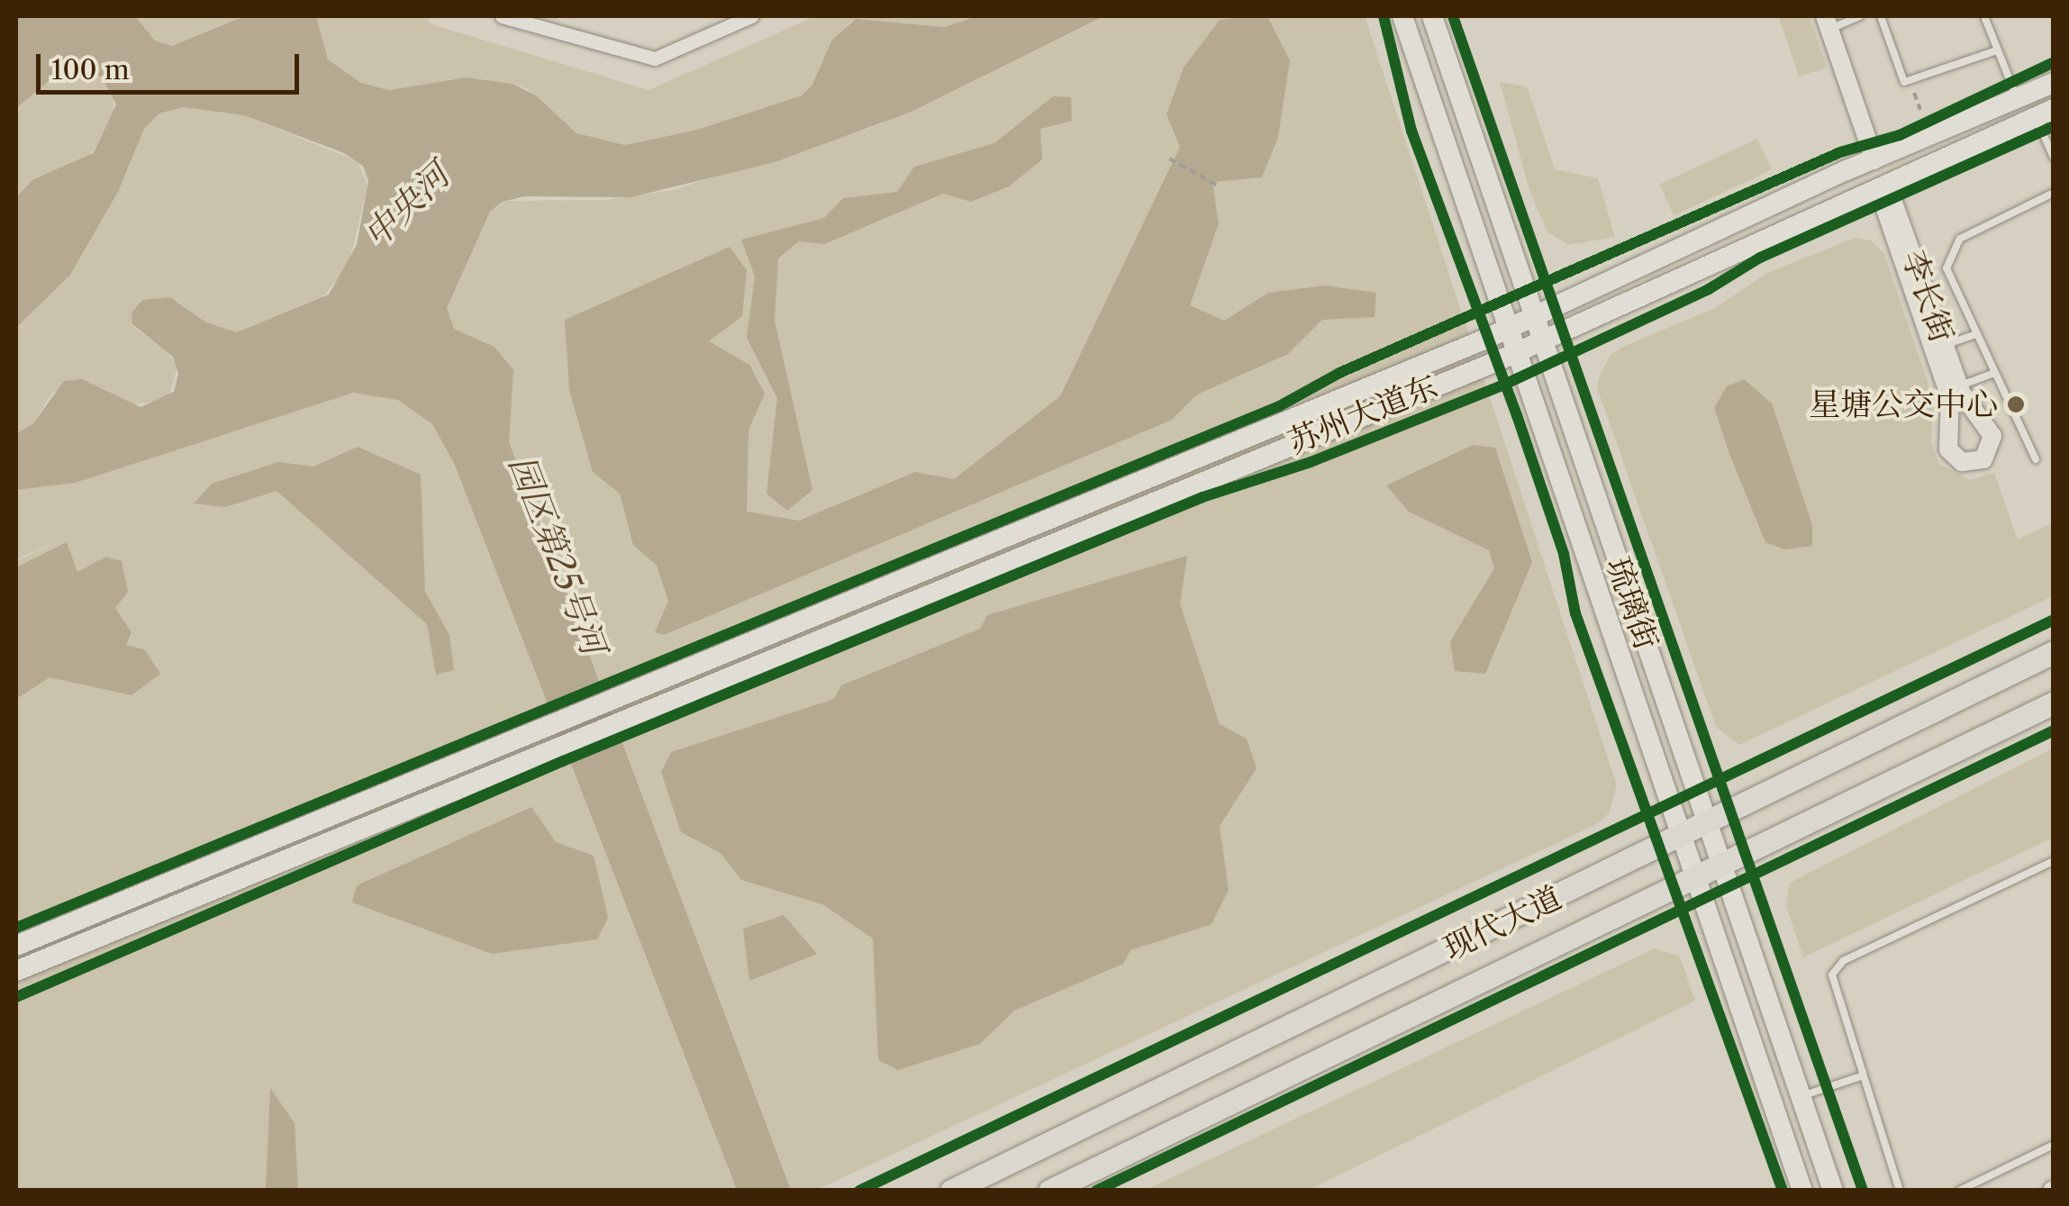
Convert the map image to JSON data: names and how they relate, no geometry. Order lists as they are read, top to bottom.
{
  "streets": {
    "main road": ["苏州大道东", "琉璃街", "现代大道"],
    "street": ["李长街"]
  },
  "crossings": [
    ["李长街", "苏州大道东"],
    ["苏州大道东", "琉璃街"],
    ["琉璃街", "现代大道"]
  ],
  "water": ["中央河", "园区第25号河"],
  "places": ["星塘公交中心"],
  "scale_bar": "100 m"
}
